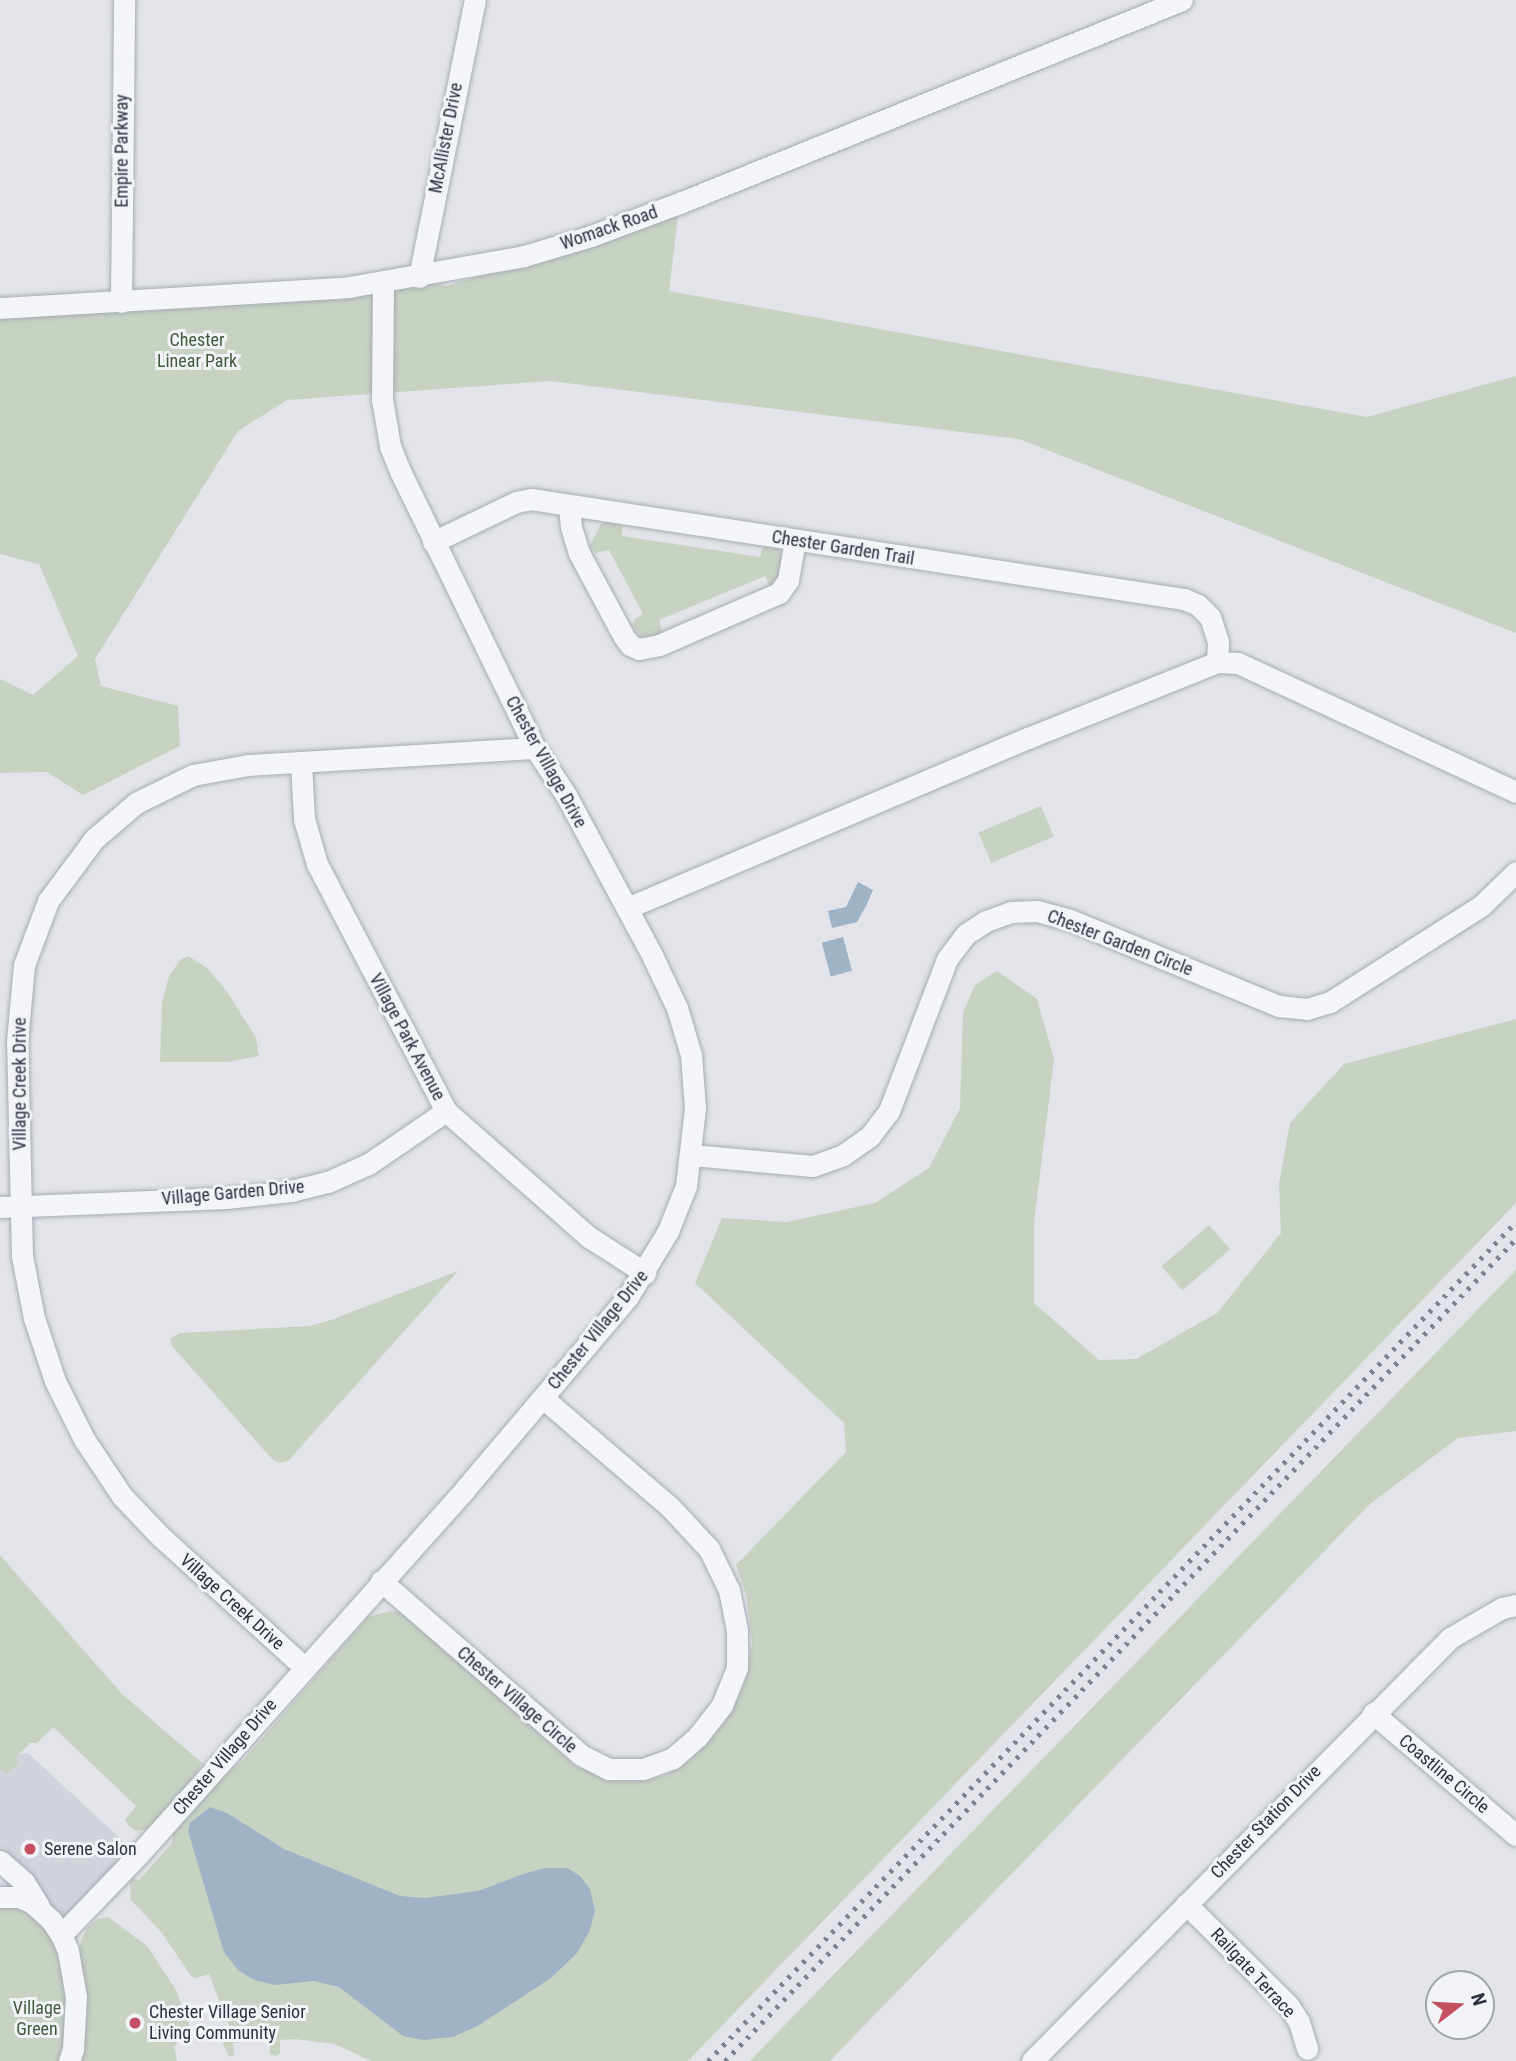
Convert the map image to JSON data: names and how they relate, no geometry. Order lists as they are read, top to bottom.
{
  "streets": {
    "street": [
      "McAllister Drive",
      "Empire Parkway",
      "Womack Road",
      "Chester Garden Trail",
      "Chester Village Drive",
      "Chester Garden Circle",
      "Village Park Avenue",
      "Village Creek Drive",
      "Village Garden Drive",
      "Chester Village Circle",
      "Coastline Circle",
      "Chester Station Drive",
      "Railgate Terrace"
    ]
  },
  "crossings": [
    ["McAllister Drive", "Womack Road"],
    ["Empire Parkway", "Womack Road"],
    ["Womack Road", "Chester Village Drive"],
    ["Chester Garden Trail", "Chester Village Drive"],
    ["Chester Village Drive", "Chester Garden Circle"],
    ["Chester Village Drive", "Village Park Avenue"],
    ["Chester Village Drive", "Village Creek Drive"],
    ["Chester Village Drive", "Chester Village Circle"],
    ["Village Park Avenue", "Village Creek Drive"],
    ["Village Park Avenue", "Village Garden Drive"],
    ["Village Creek Drive", "Village Garden Drive"],
    ["Coastline Circle", "Chester Station Drive"],
    ["Chester Station Drive", "Railgate Terrace"]
  ],
  "parks": ["Chester Linear Park", "Village Green"],
  "places": ["Serene Salon", "Chester Village Senior Living Community"],
  "north": "right"
}
